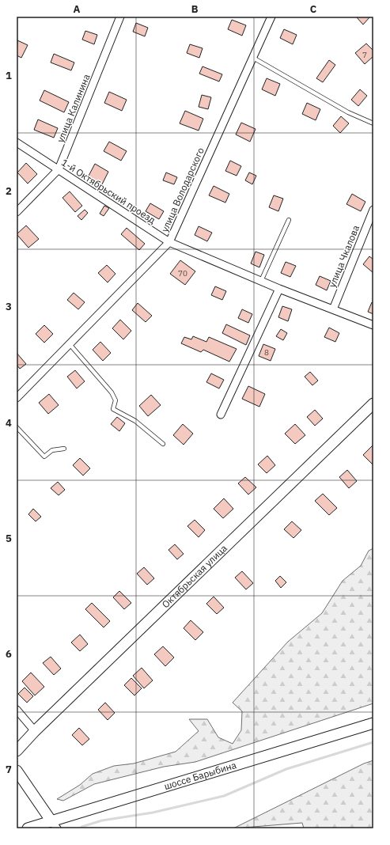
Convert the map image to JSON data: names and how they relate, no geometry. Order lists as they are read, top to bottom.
{
  "streets": {
    "street": [
      "улица Калинина",
      "улица Володарского",
      "1-й Октябрьский проезд",
      "улица Чкалова",
      "Октябрьская улица",
      "шоссе Барыбина"
    ]
  },
  "crossings": [
    ["улица Калинина", "1-й Октябрьский проезд"],
    ["улица Володарского", "1-й Октябрьский проезд"],
    ["1-й Октябрьский проезд", "улица Чкалова"]
  ],
  "house_numbers": ["7", "70", "8"],
  "grid": {
    "columns": ["A", "B", "C"],
    "rows": [
      "1",
      "2",
      "3",
      "4",
      "5",
      "6",
      "7"
    ]
  }
}
